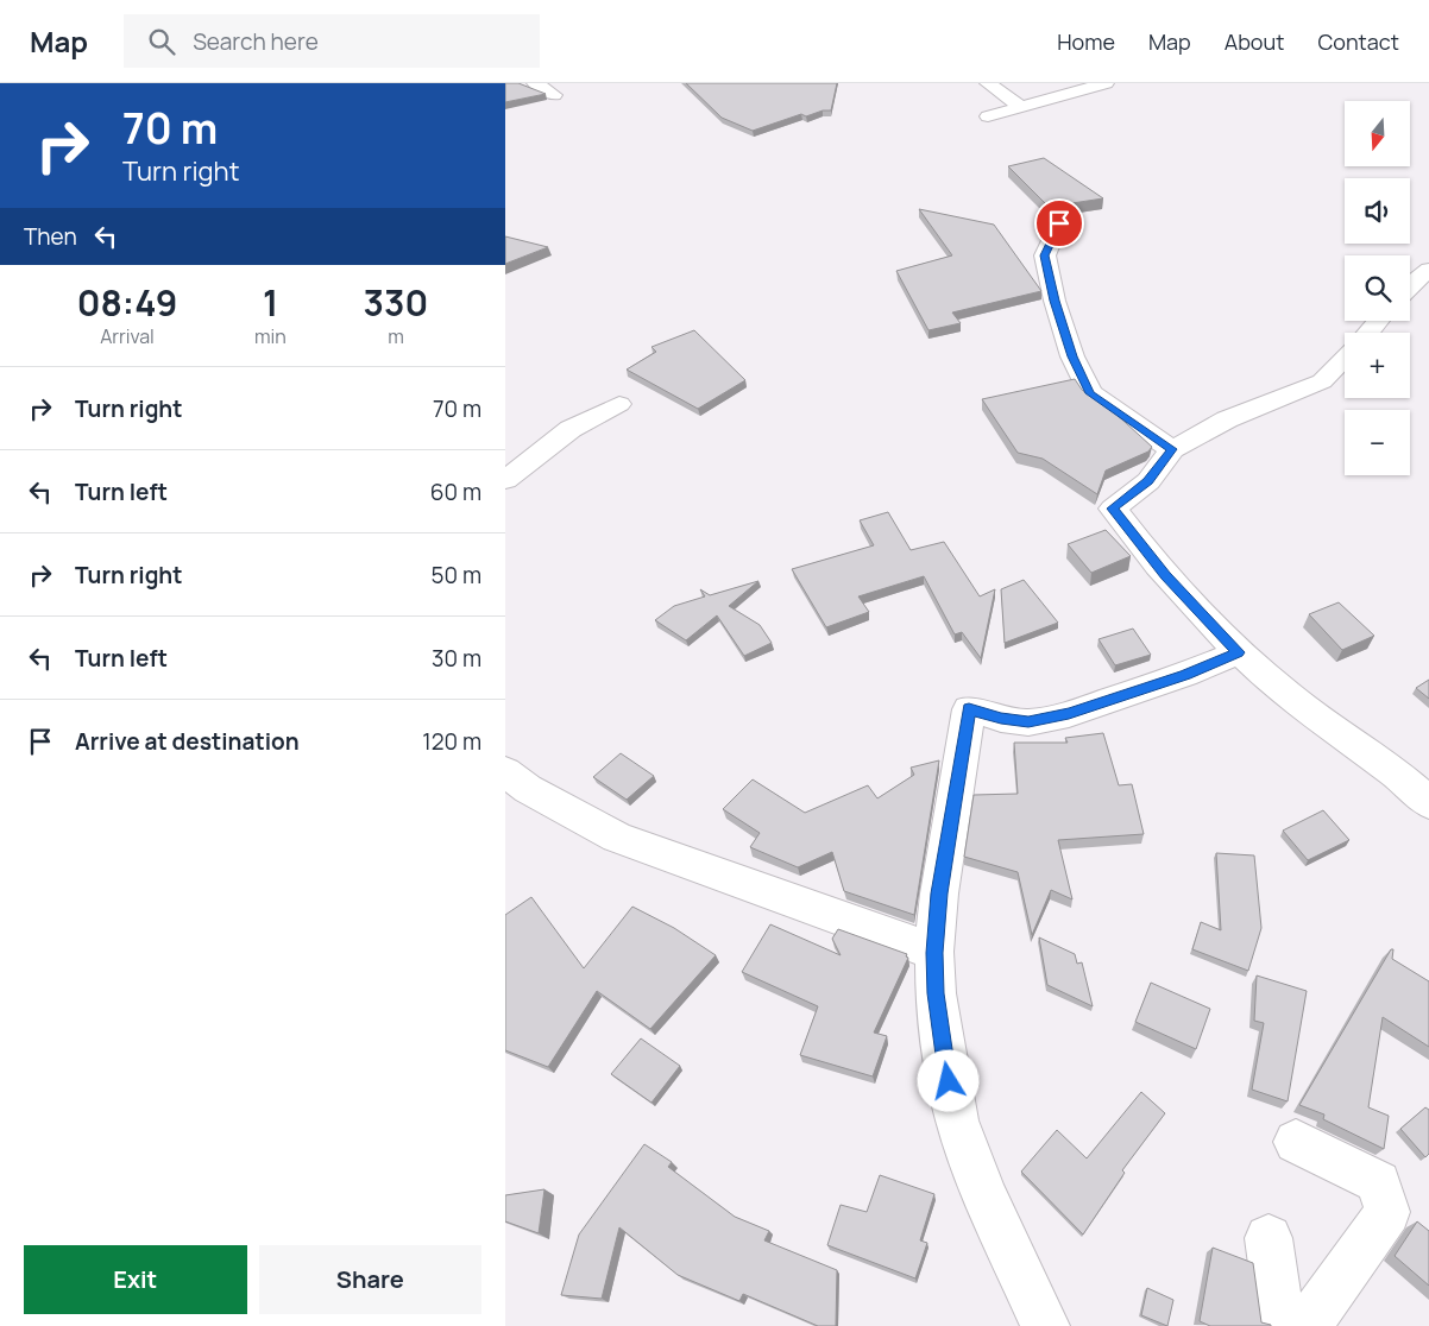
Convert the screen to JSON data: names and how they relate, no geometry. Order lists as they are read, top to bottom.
{
  "north": "bottom",
  "page": {
    "header": "Map",
    "search": "Search here",
    "nav": [
      "Home",
      "Map",
      "About",
      "Contact"
    ],
    "turn": ["70 m", "Turn right"],
    "map_buttons": ["+", "−"],
    "then": "Then",
    "eta": [
      "08:49",
      "Arrival",
      "1",
      "min",
      "330",
      "m"
    ],
    "list": [
      {
        "name": "Turn right",
        "value": "70 m"
      },
      {
        "name": "Turn left",
        "value": "60 m"
      },
      {
        "name": "Turn right",
        "value": "50 m"
      },
      {
        "name": "Turn left",
        "value": "30 m"
      },
      {
        "name": "Arrive at destination",
        "value": "120 m"
      }
    ],
    "buttons": ["Exit", "Share"]
  }
}
